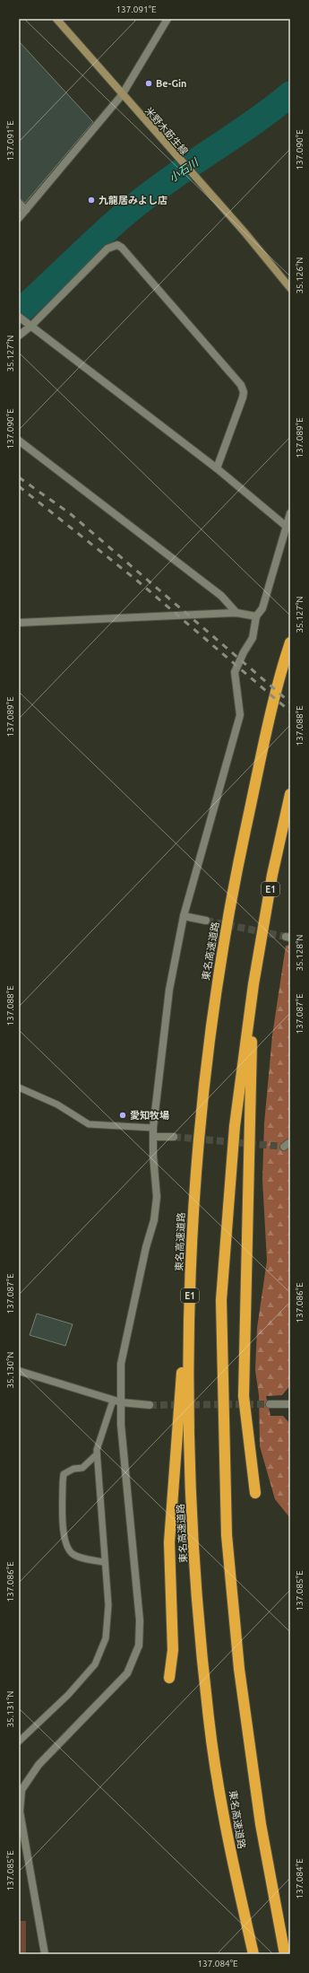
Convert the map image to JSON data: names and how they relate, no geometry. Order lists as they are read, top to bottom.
{
  "streets": {
    "highway": ["E1", "東名高速道路"],
    "main road": ["米野木莇生線"]
  },
  "water": ["小石川"],
  "places": ["Be-Gin", "九龍居みよし店", "愛知牧場"],
  "coordinates": [
    "137.091°E",
    "137.090°E",
    "35.126°N",
    "35.127°N",
    "137.089°E",
    "137.088°E",
    "35.128°N",
    "137.087°E",
    "137.086°E",
    "35.130°N",
    "137.085°E",
    "35.131°N",
    "137.084°E"
  ]
}
